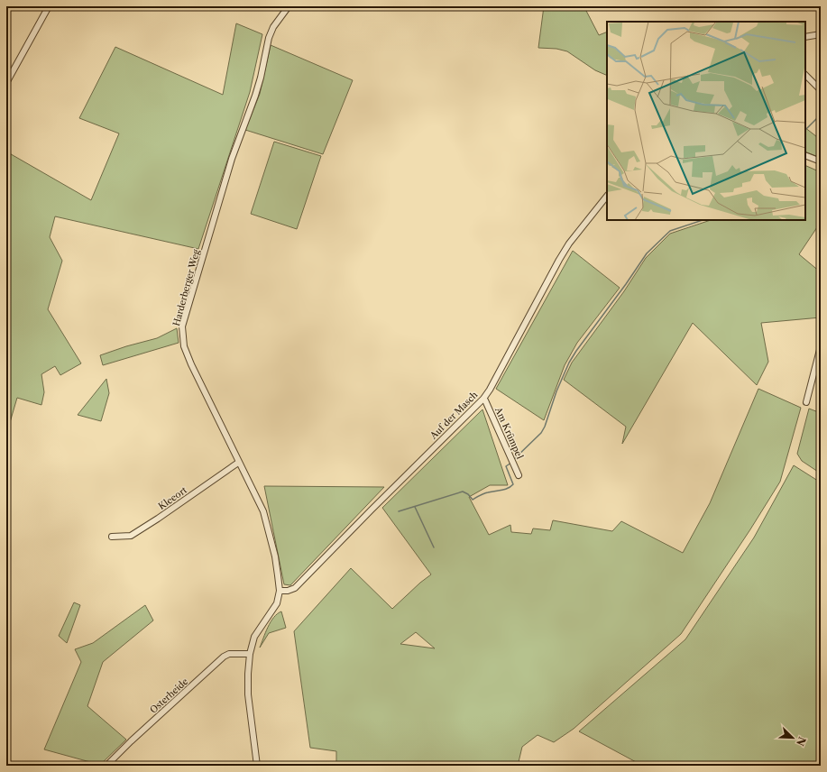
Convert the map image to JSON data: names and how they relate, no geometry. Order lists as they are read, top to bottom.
{
  "streets": {
    "street": [
      "Harderberger Weg",
      "Auf der Masch",
      "Am Krümpel",
      "Kleeort",
      "Osterheide"
    ]
  },
  "crossings": [
    ["Harderberger Weg", "Auf der Masch"],
    ["Harderberger Weg", "Kleeort"],
    ["Auf der Masch", "Am Krümpel"]
  ],
  "north": "bottom right"
}
